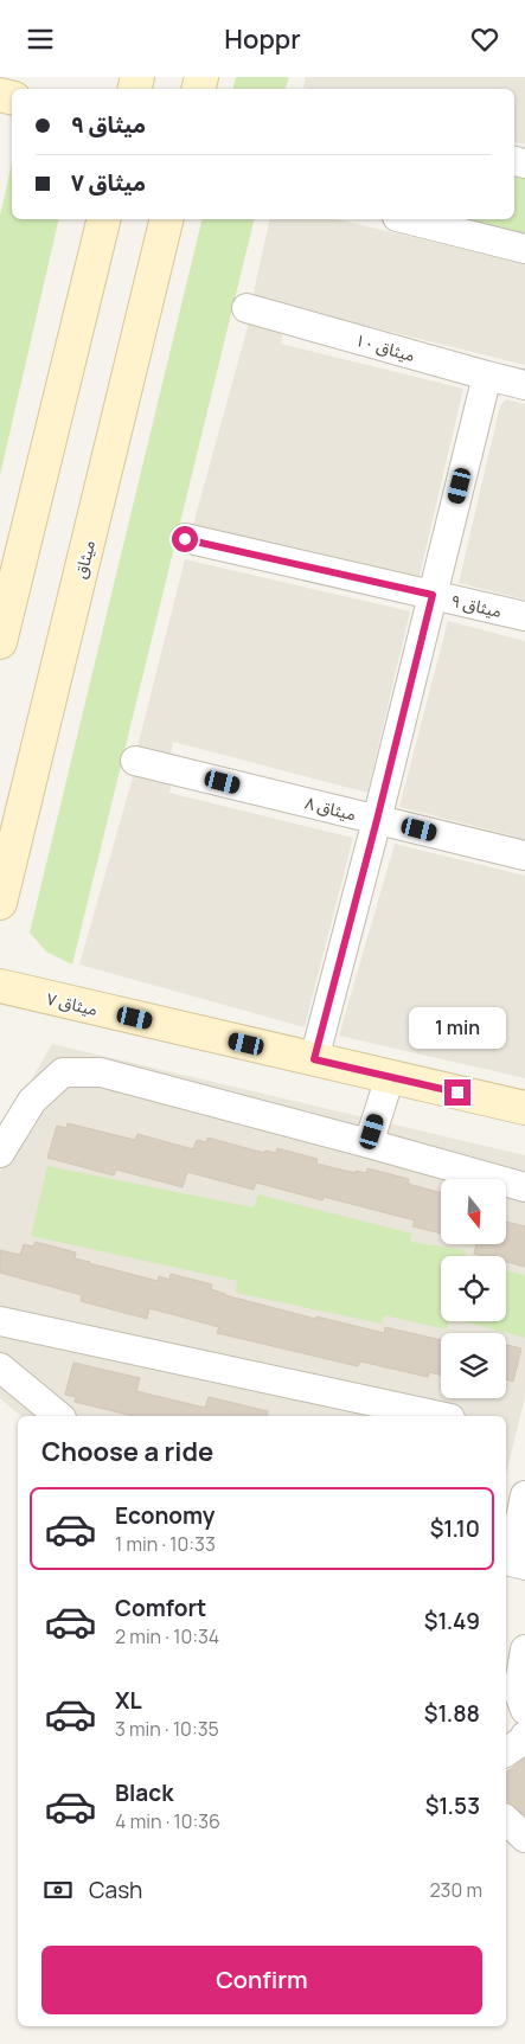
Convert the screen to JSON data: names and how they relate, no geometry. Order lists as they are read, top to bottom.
{
  "streets": {
    "main road": ["میثاق", "میثاق ۷"],
    "street": ["میثاق ۱۰", "میثاق ۹", "میثاق ۸"]
  },
  "north": "bottom",
  "page": {
    "header": "Hoppr",
    "banner": ["میثاق ۹", "میثاق ۷"],
    "bubble": "1 min",
    "heading": "Choose a ride",
    "list": [
      {
        "name": "Economy",
        "note": "1 min · 10:33",
        "value": "$1.10"
      },
      {
        "name": "Comfort",
        "note": "2 min · 10:34",
        "value": "$1.49"
      },
      {
        "name": "XL",
        "note": "3 min · 10:35",
        "value": "$1.88"
      },
      {
        "name": "Black",
        "note": "4 min · 10:36",
        "value": "$1.53"
      }
    ],
    "pay": ["Cash", "230 m"],
    "buttons": "Confirm"
  }
}
